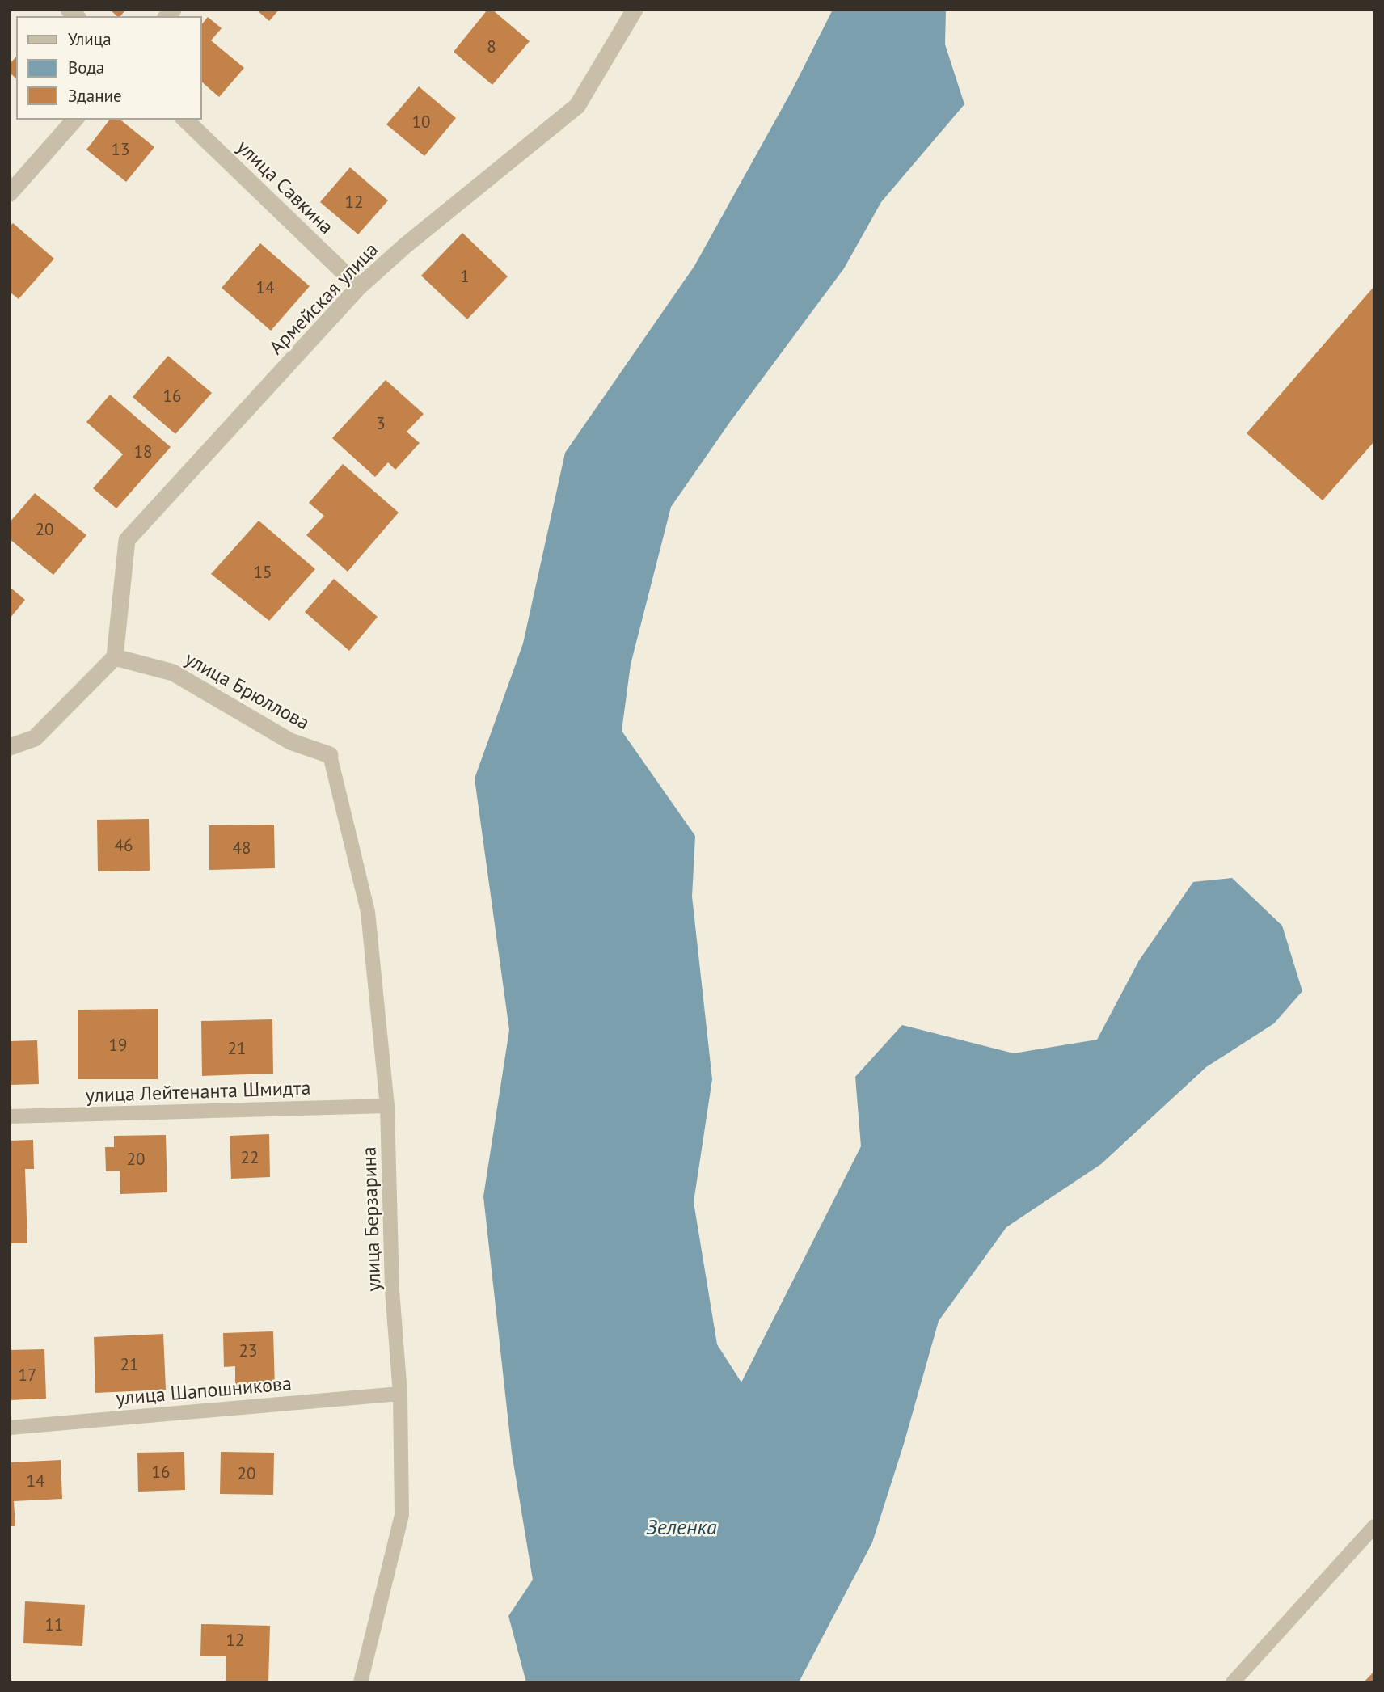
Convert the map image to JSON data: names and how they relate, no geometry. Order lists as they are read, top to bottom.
{
  "streets": {
    "street": ["улица Савкина", "Армейская улица", "улица Брюллова"],
    "lane": ["улица Лейтенанта Шмидта", "улица Берзарина", "улица Шапошникова"]
  },
  "crossings": [
    ["улица Савкина", "Армейская улица"],
    ["Армейская улица", "улица Брюллова"],
    ["улица Брюллова", "улица Берзарина"],
    ["улица Лейтенанта Шмидта", "улица Берзарина"],
    ["улица Берзарина", "улица Шапошникова"]
  ],
  "water": ["Зеленка"],
  "house_numbers": [
    "8",
    "10",
    "13",
    "12",
    "1",
    "14",
    "16",
    "3",
    "18",
    "20",
    "15",
    "46",
    "48",
    "19",
    "21",
    "22",
    "20",
    "23",
    "21",
    "17",
    "16",
    "20",
    "14",
    "11",
    "12"
  ],
  "legend": ["Улица", "Вода", "Здание"]
}
